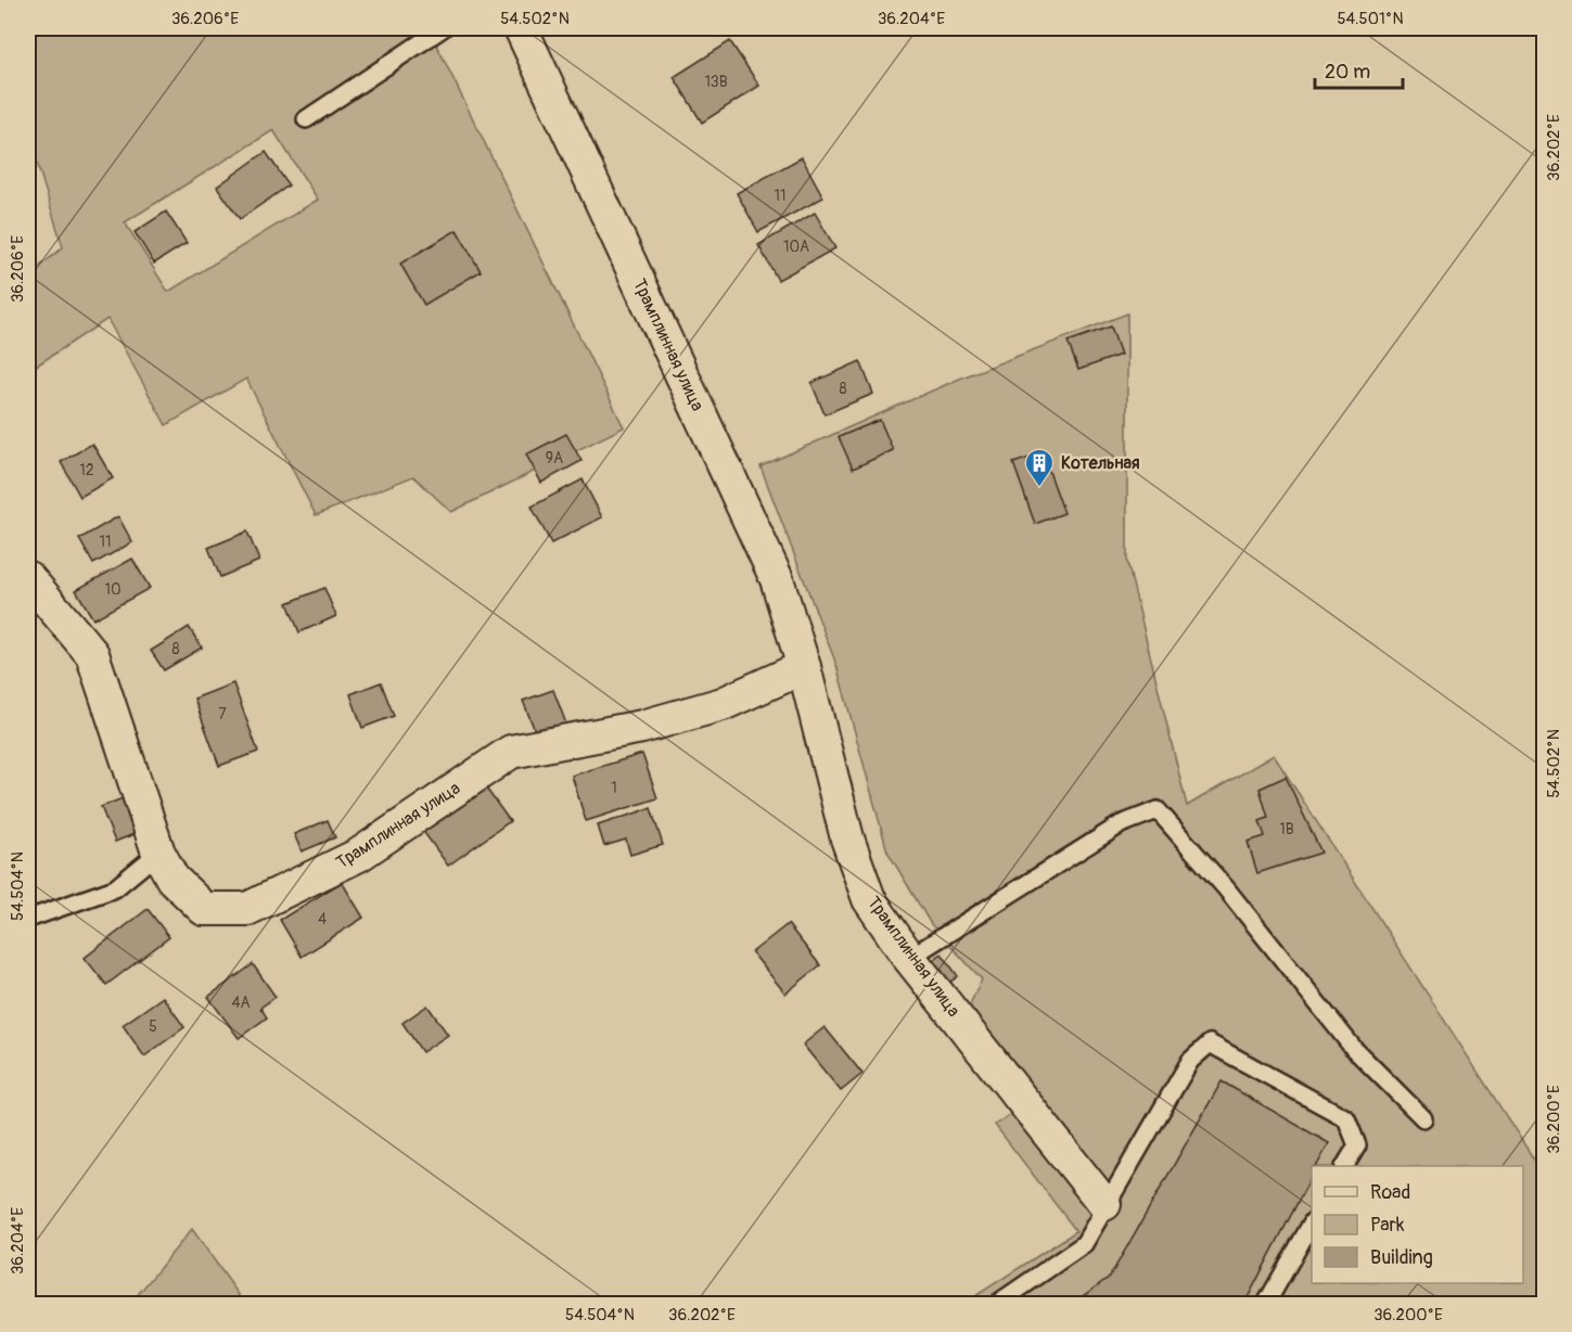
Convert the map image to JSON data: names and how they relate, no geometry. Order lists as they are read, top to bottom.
{
  "streets": {
    "street": ["Трамплинная улица"]
  },
  "places": {
    "building": ["Котельная"]
  },
  "house_numbers": [
    "13В",
    "11",
    "10А",
    "8",
    "9А",
    "12",
    "11",
    "10",
    "8",
    "7",
    "1",
    "1В",
    "4",
    "4А",
    "5"
  ],
  "legend": ["Road", "Park", "Building"],
  "scale_bar": "20 m",
  "coordinates": [
    "36.206°E",
    "54.502°N",
    "36.204°E",
    "54.501°N",
    "36.202°E",
    "54.504°N",
    "36.200°E"
  ]
}
